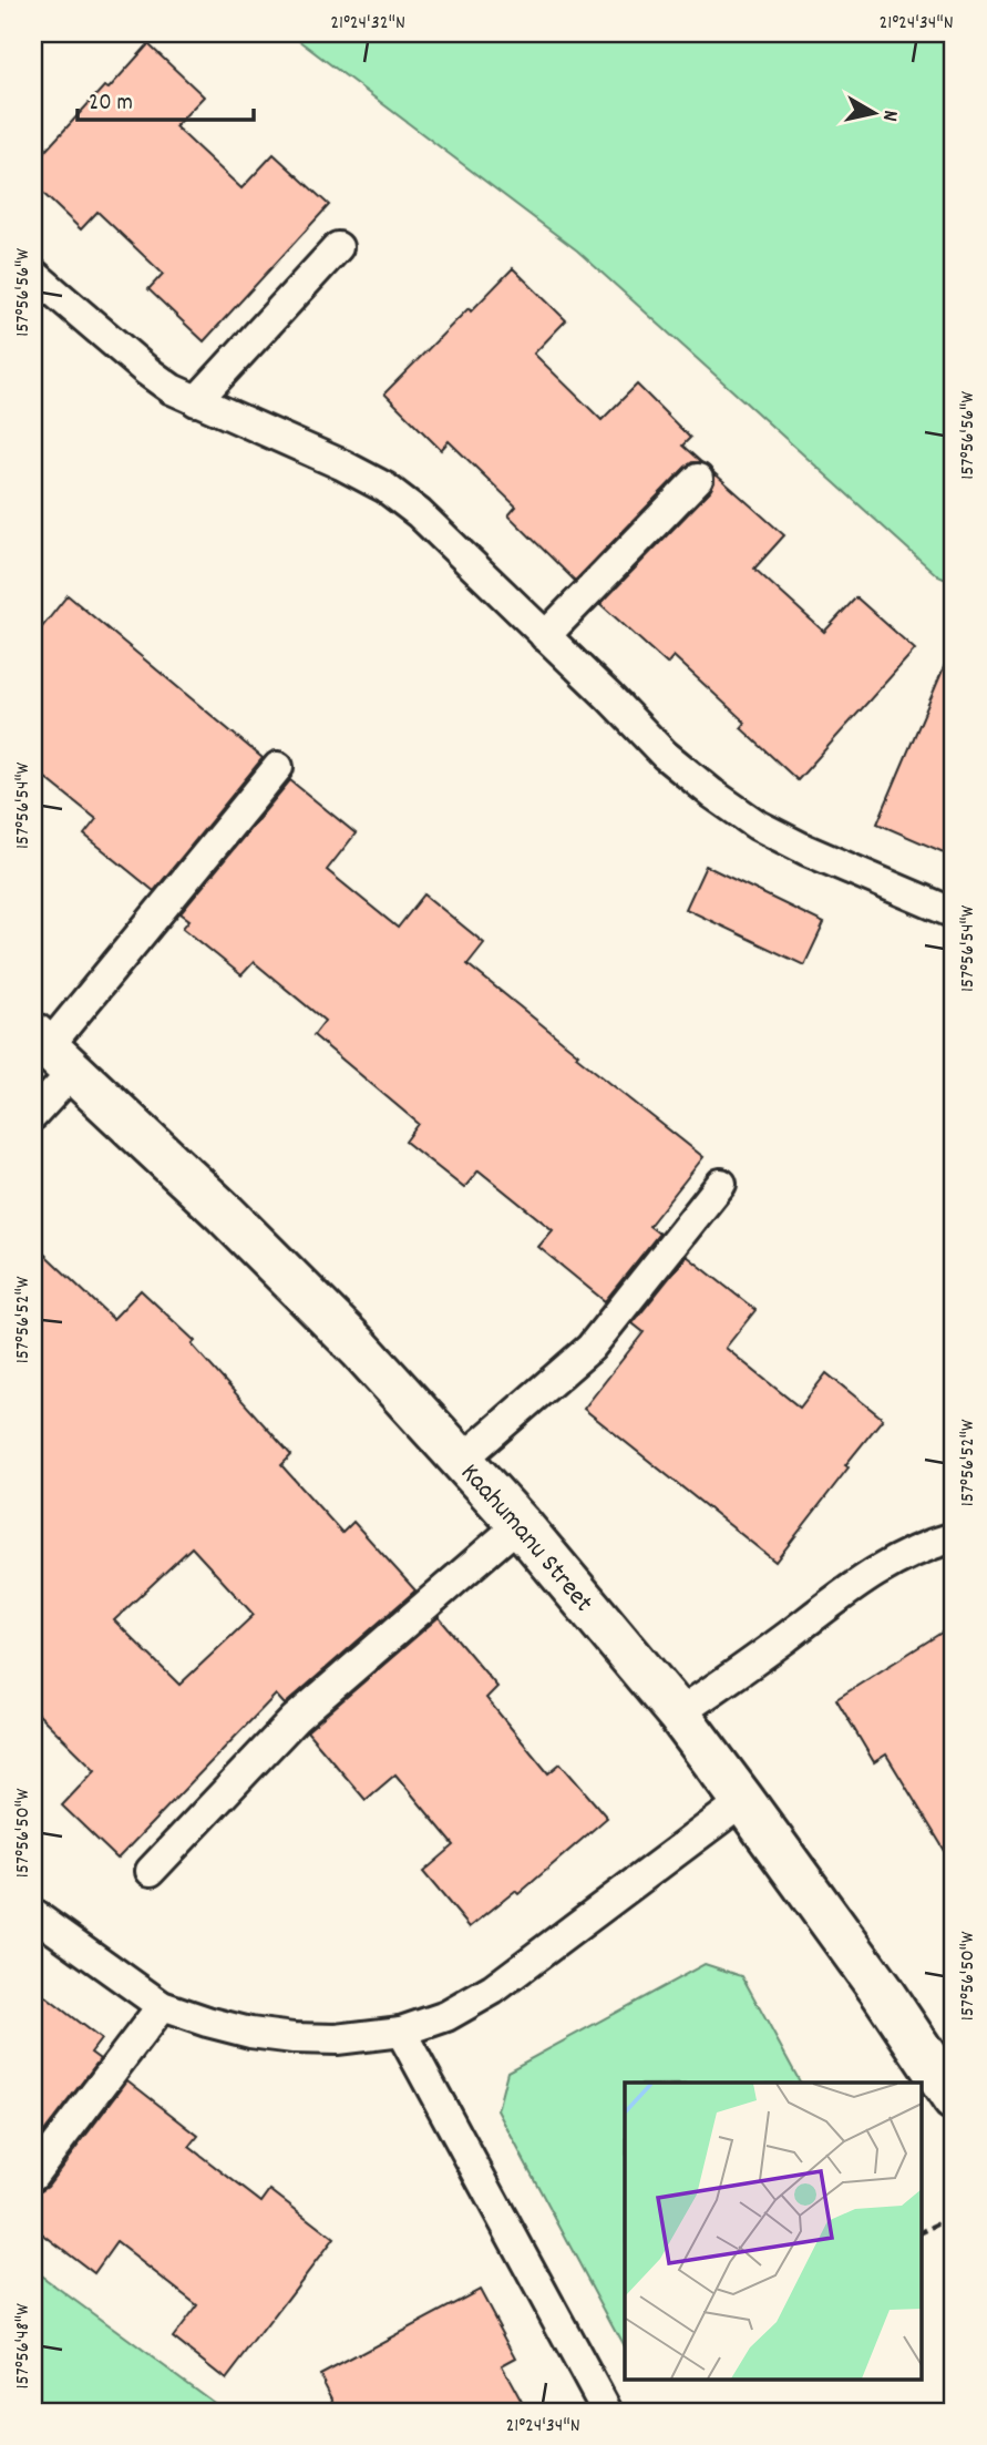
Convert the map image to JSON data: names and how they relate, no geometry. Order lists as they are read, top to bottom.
{
  "streets": {
    "street": ["Kaahumanu Street"]
  },
  "scale_bar": "20 m",
  "north": "right",
  "coordinates": [
    "21°24'32\"N",
    "21°24'34\"N",
    "157°56'56\"W",
    "157°56'54\"W",
    "157°56'52\"W",
    "157°56'50\"W",
    "157°56'48\"W"
  ]
}
